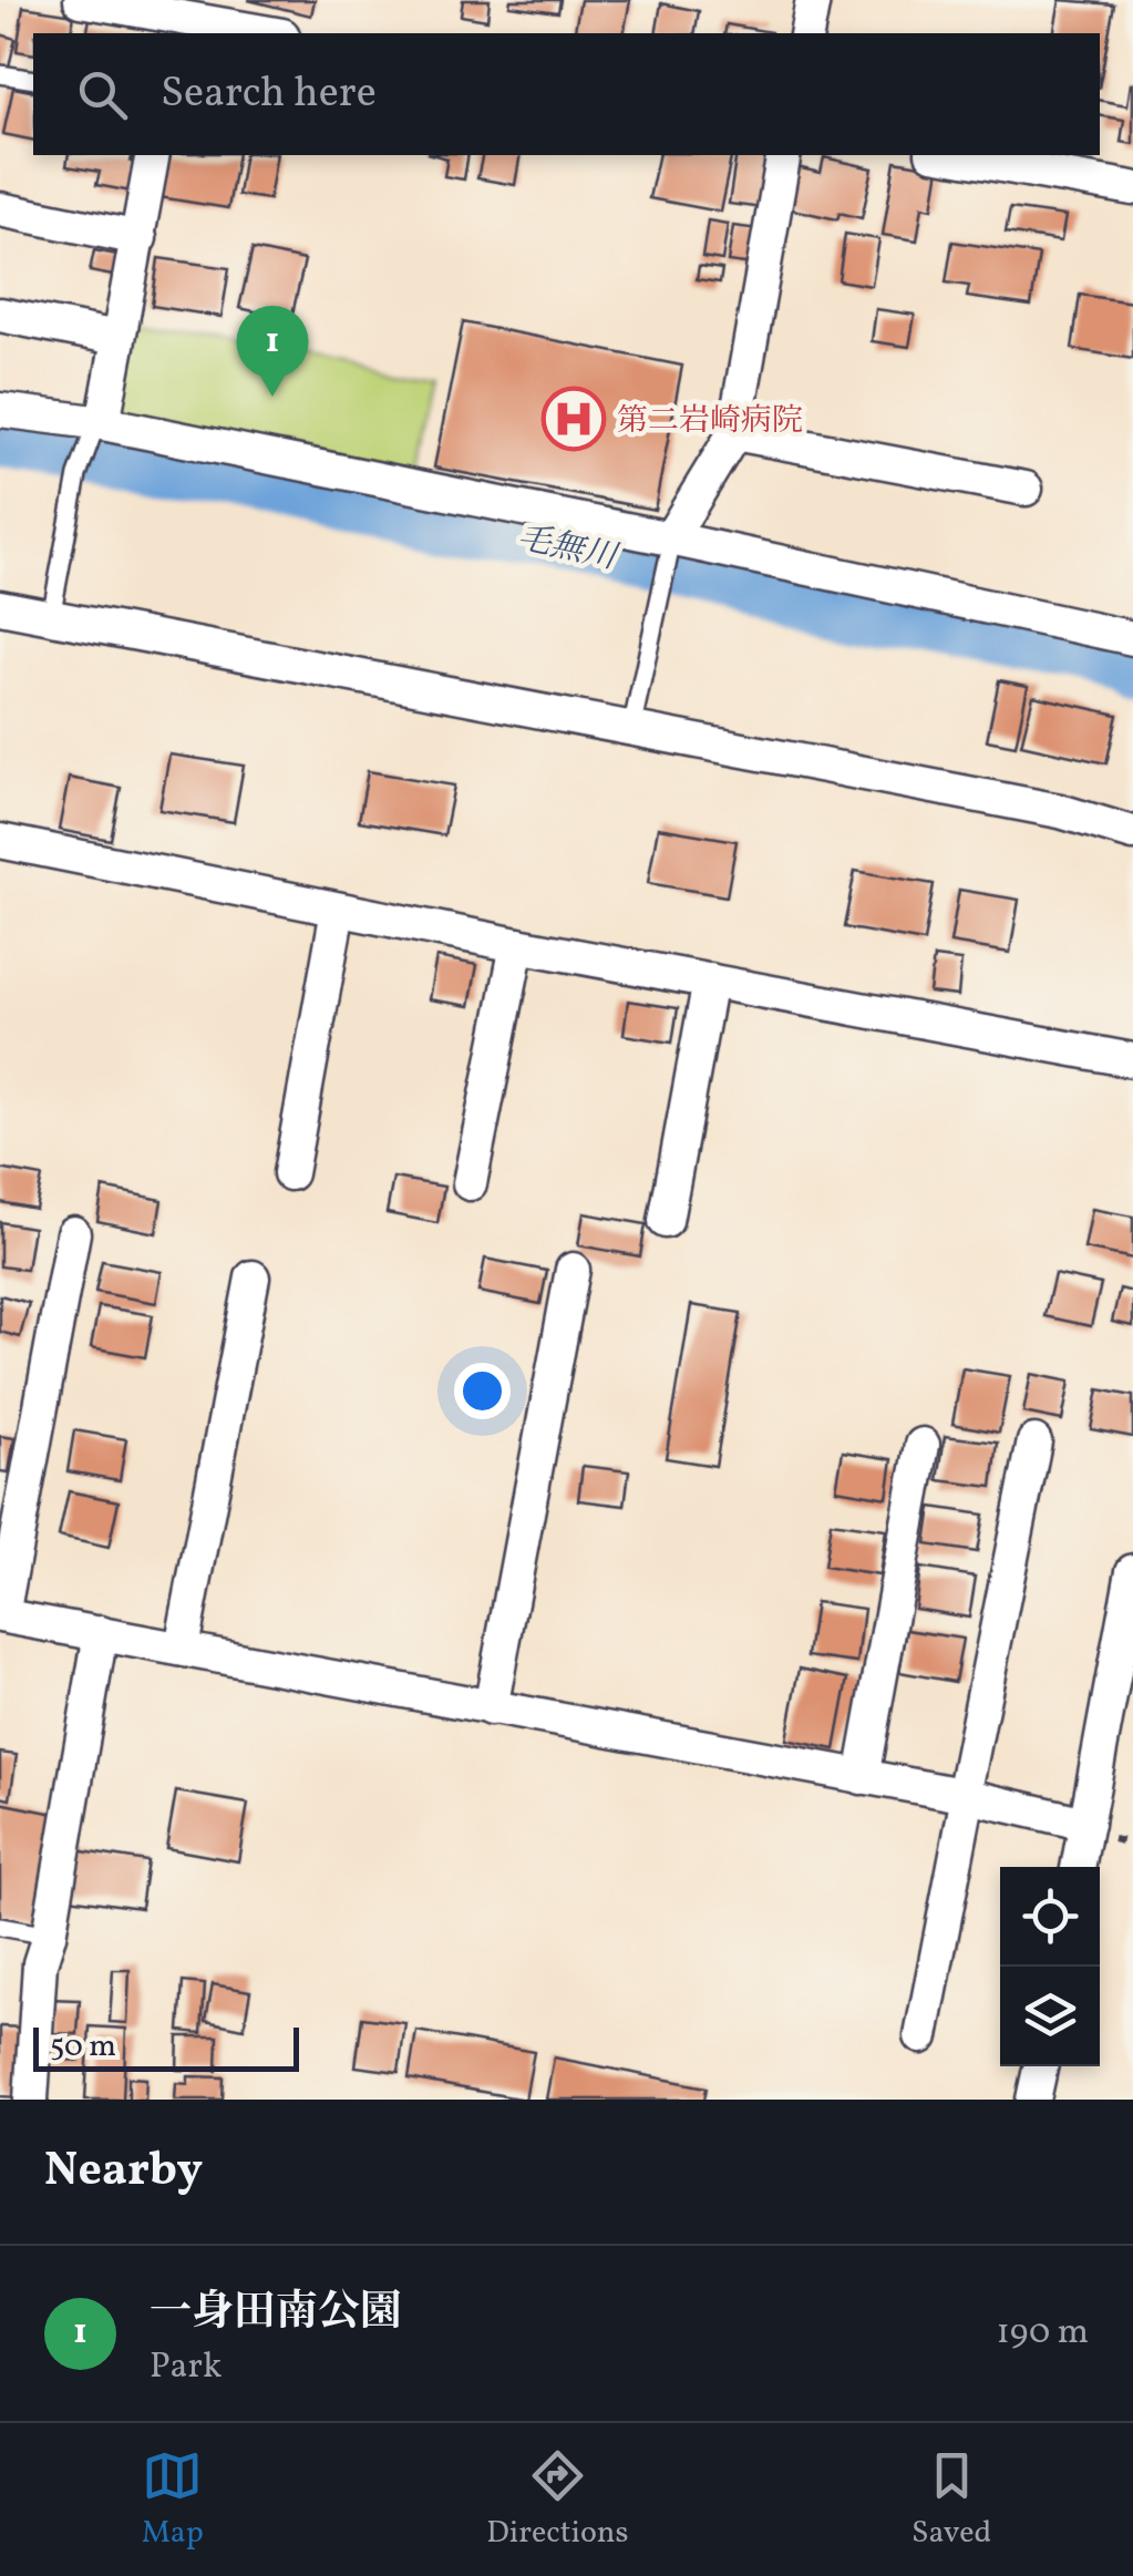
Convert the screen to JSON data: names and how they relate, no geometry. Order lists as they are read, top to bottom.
{
  "water": ["毛無川"],
  "places": {
    "hospital": ["第二岩崎病院"]
  },
  "scale_bar": "50 m",
  "page": {
    "search": "Search here",
    "pins": "1",
    "scale": "50 m",
    "heading": "Nearby",
    "list": [
      {
        "mark": "1",
        "name": "一身田南公園",
        "note": "Park",
        "value": "190 m"
      }
    ],
    "nav": ["Map", "Directions", "Saved"]
  }
}
